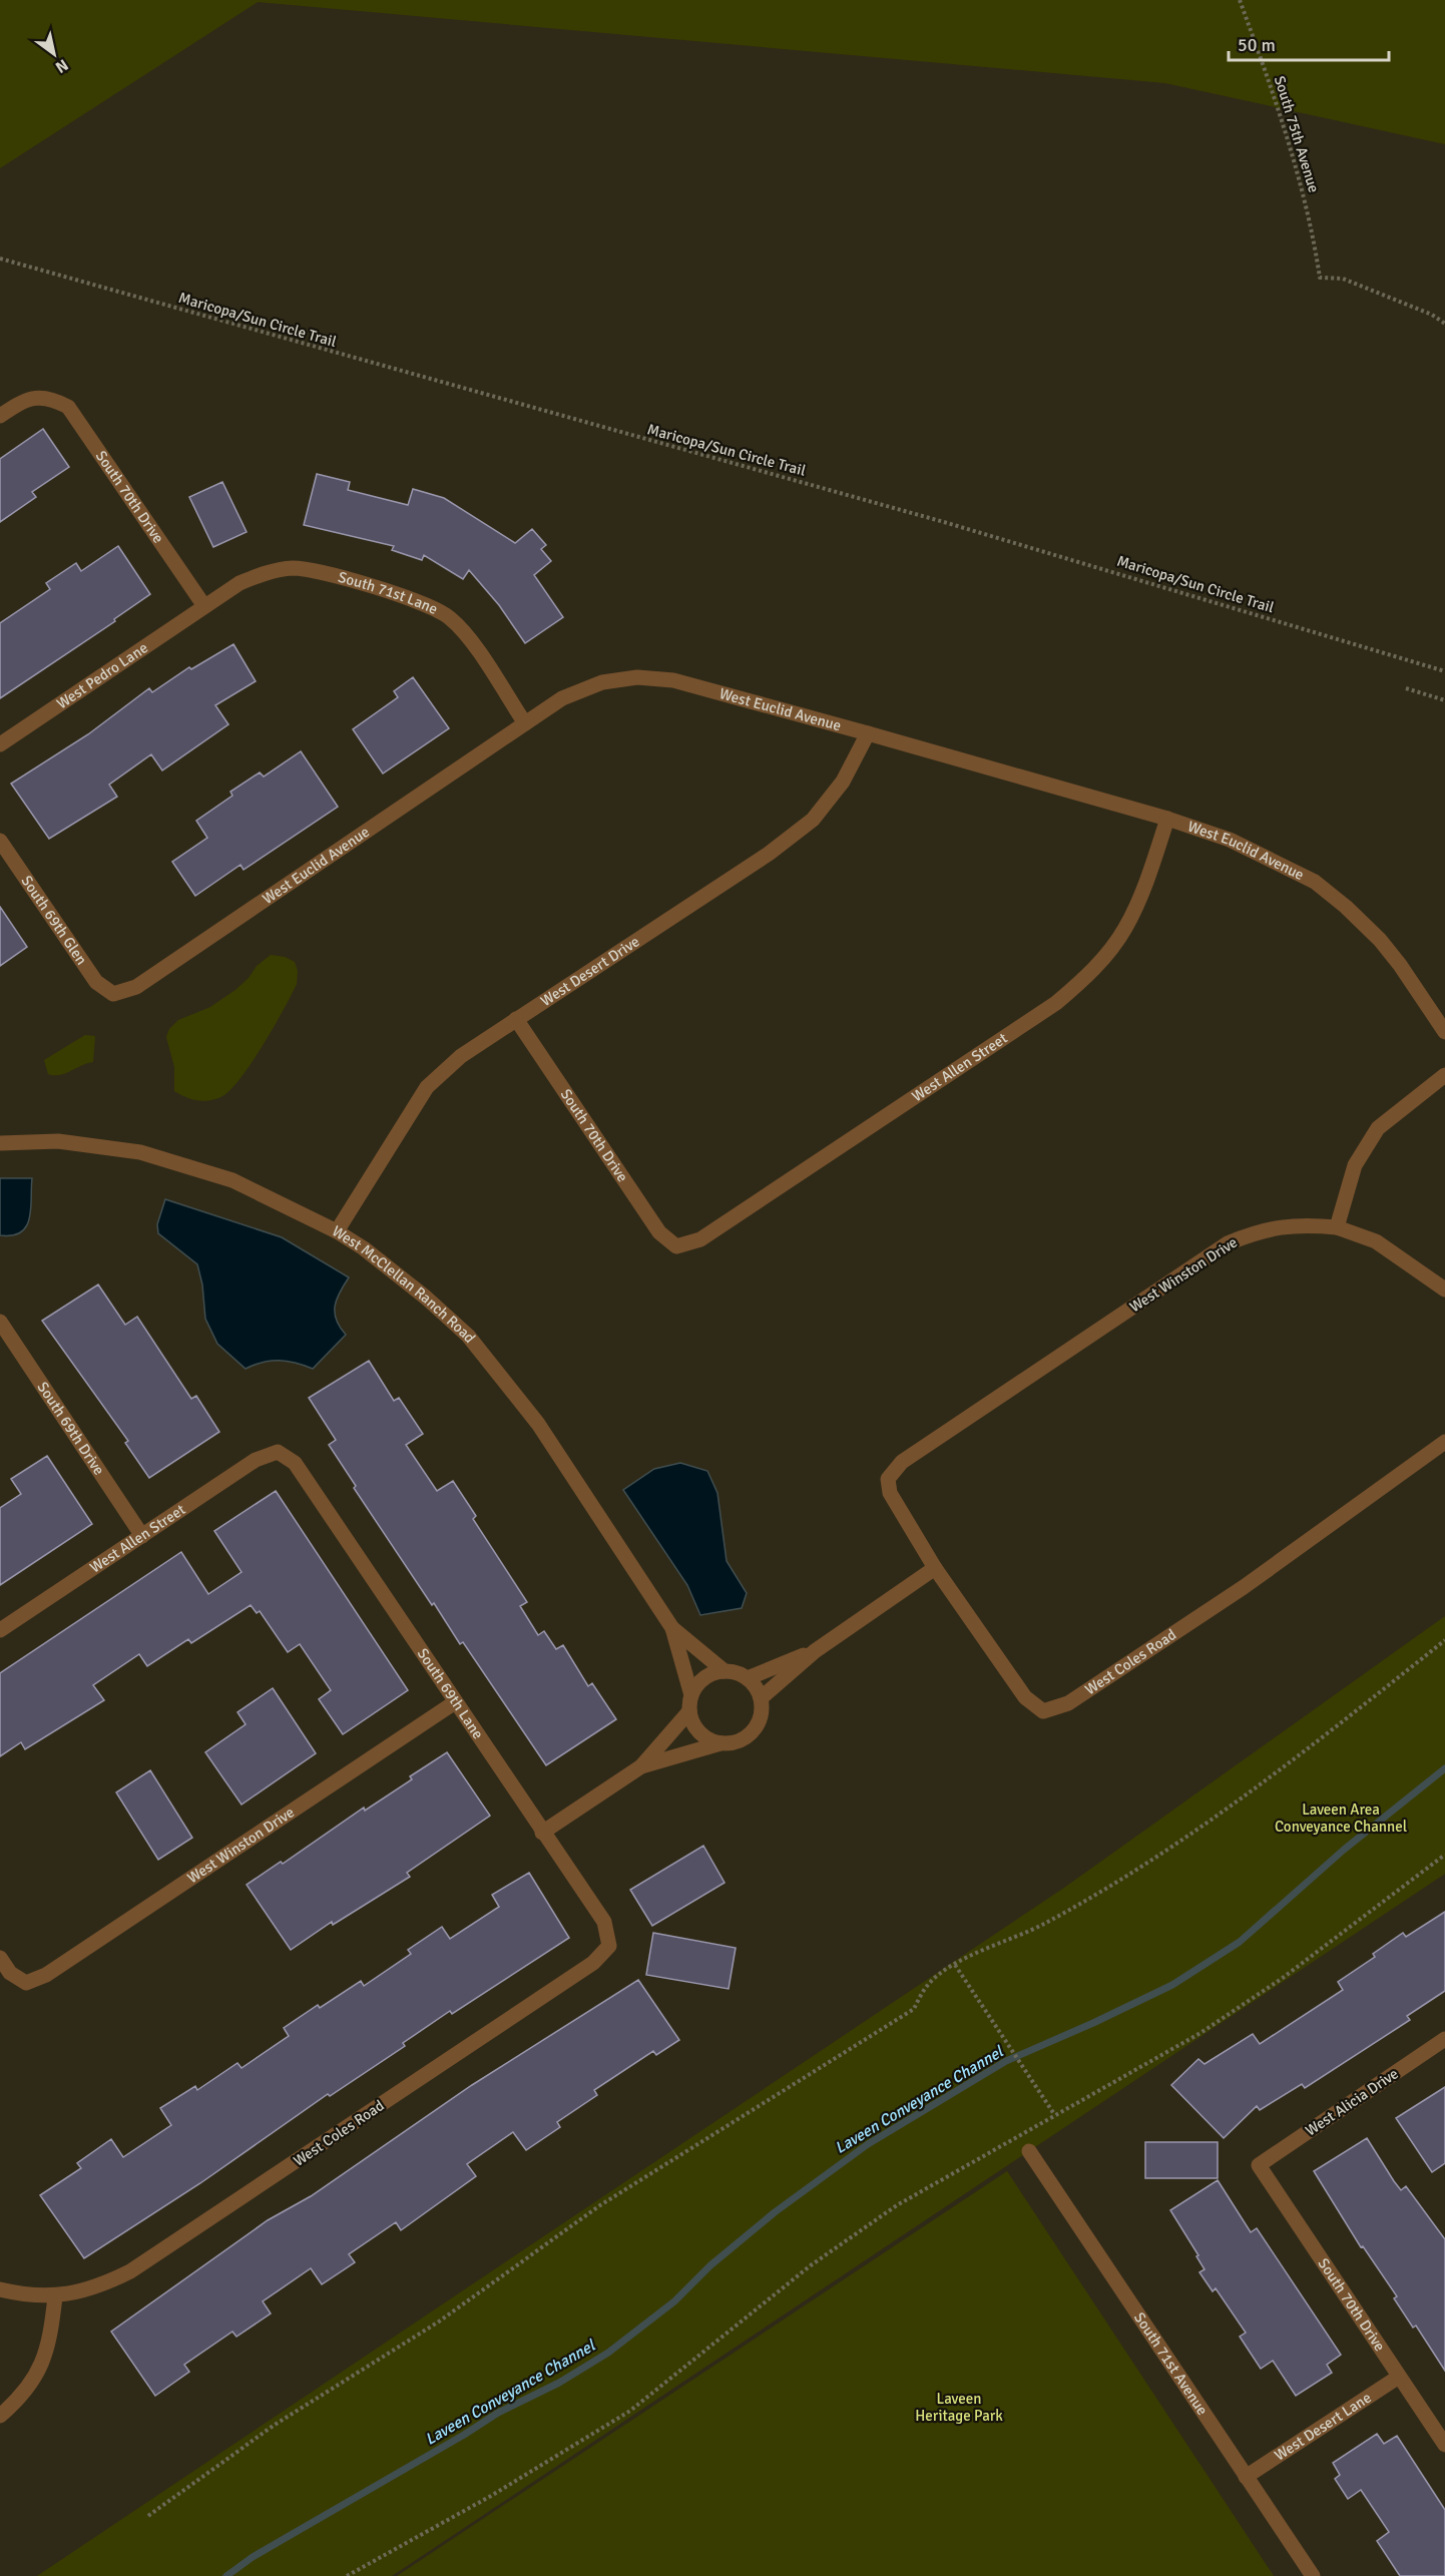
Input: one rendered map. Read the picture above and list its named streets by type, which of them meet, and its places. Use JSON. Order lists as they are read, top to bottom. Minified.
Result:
{"streets":{"street":["South 70th Drive","South 71st Lane","West Pedro Lane","West Euclid Avenue","South 69th Glen","West Desert Drive","West Allen Street","West Winston Drive","West McClellan Ranch Road","South 69th Drive","West Coles Road","South 69th Lane","West Alicia Drive","South 71st Avenue","West Desert Lane"],"path":["South 75th Avenue","Maricopa/Sun Circle Trail"]},"crossings":[["South 70th Drive","South 71st Lane"],["South 70th Drive","West Pedro Lane"],["South 70th Drive","West Desert Drive"],["South 70th Drive","West Allen Street"],["South 70th Drive","West Alicia Drive"],["South 70th Drive","West Desert Lane"],["South 71st Lane","West Pedro Lane"],["South 71st Lane","West Euclid Avenue"],["West Euclid Avenue","South 69th Glen"],["West Euclid Avenue","West Desert Drive"],["West Euclid Avenue","West Allen Street"],["West Desert Drive","West McClellan Ranch Road"],["West Allen Street","South 69th Drive"],["West Allen Street","South 69th Lane"],["West Winston Drive","West Coles Road"],["West Winston Drive","South 69th Lane"],["West Coles Road","South 69th Lane"],["South 71st Avenue","West Desert Lane"]],"water":["Laveen Conveyance Channel"],"parks":["Laveen Area Conveyance Channel","Laveen Heritage Park"],"scale_bar":"50 m","north":"bottom right"}
